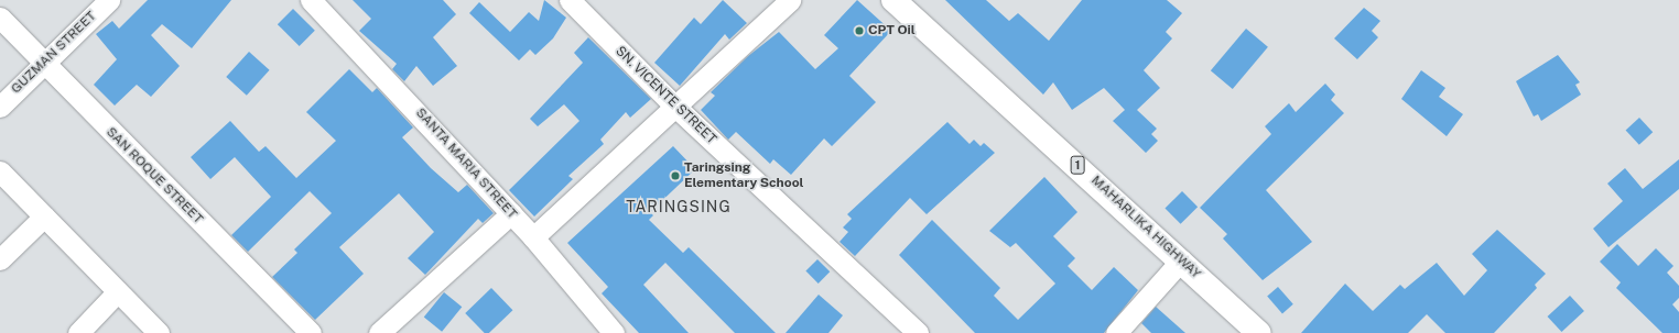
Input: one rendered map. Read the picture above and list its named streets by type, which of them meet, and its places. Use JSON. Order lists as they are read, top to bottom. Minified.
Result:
{"streets":{"highway":["1","MAHARLIKA HIGHWAY"],"street":["GUZMAN STREET","SN. VICENTE STREET","SANTA MARIA STREET","SAN ROQUE STREET"]},"crossings":[["GUZMAN STREET","SAN ROQUE STREET"]],"districts":["TARINGSING"],"places":["CPT Oil","Taringsing Elementary School"]}
